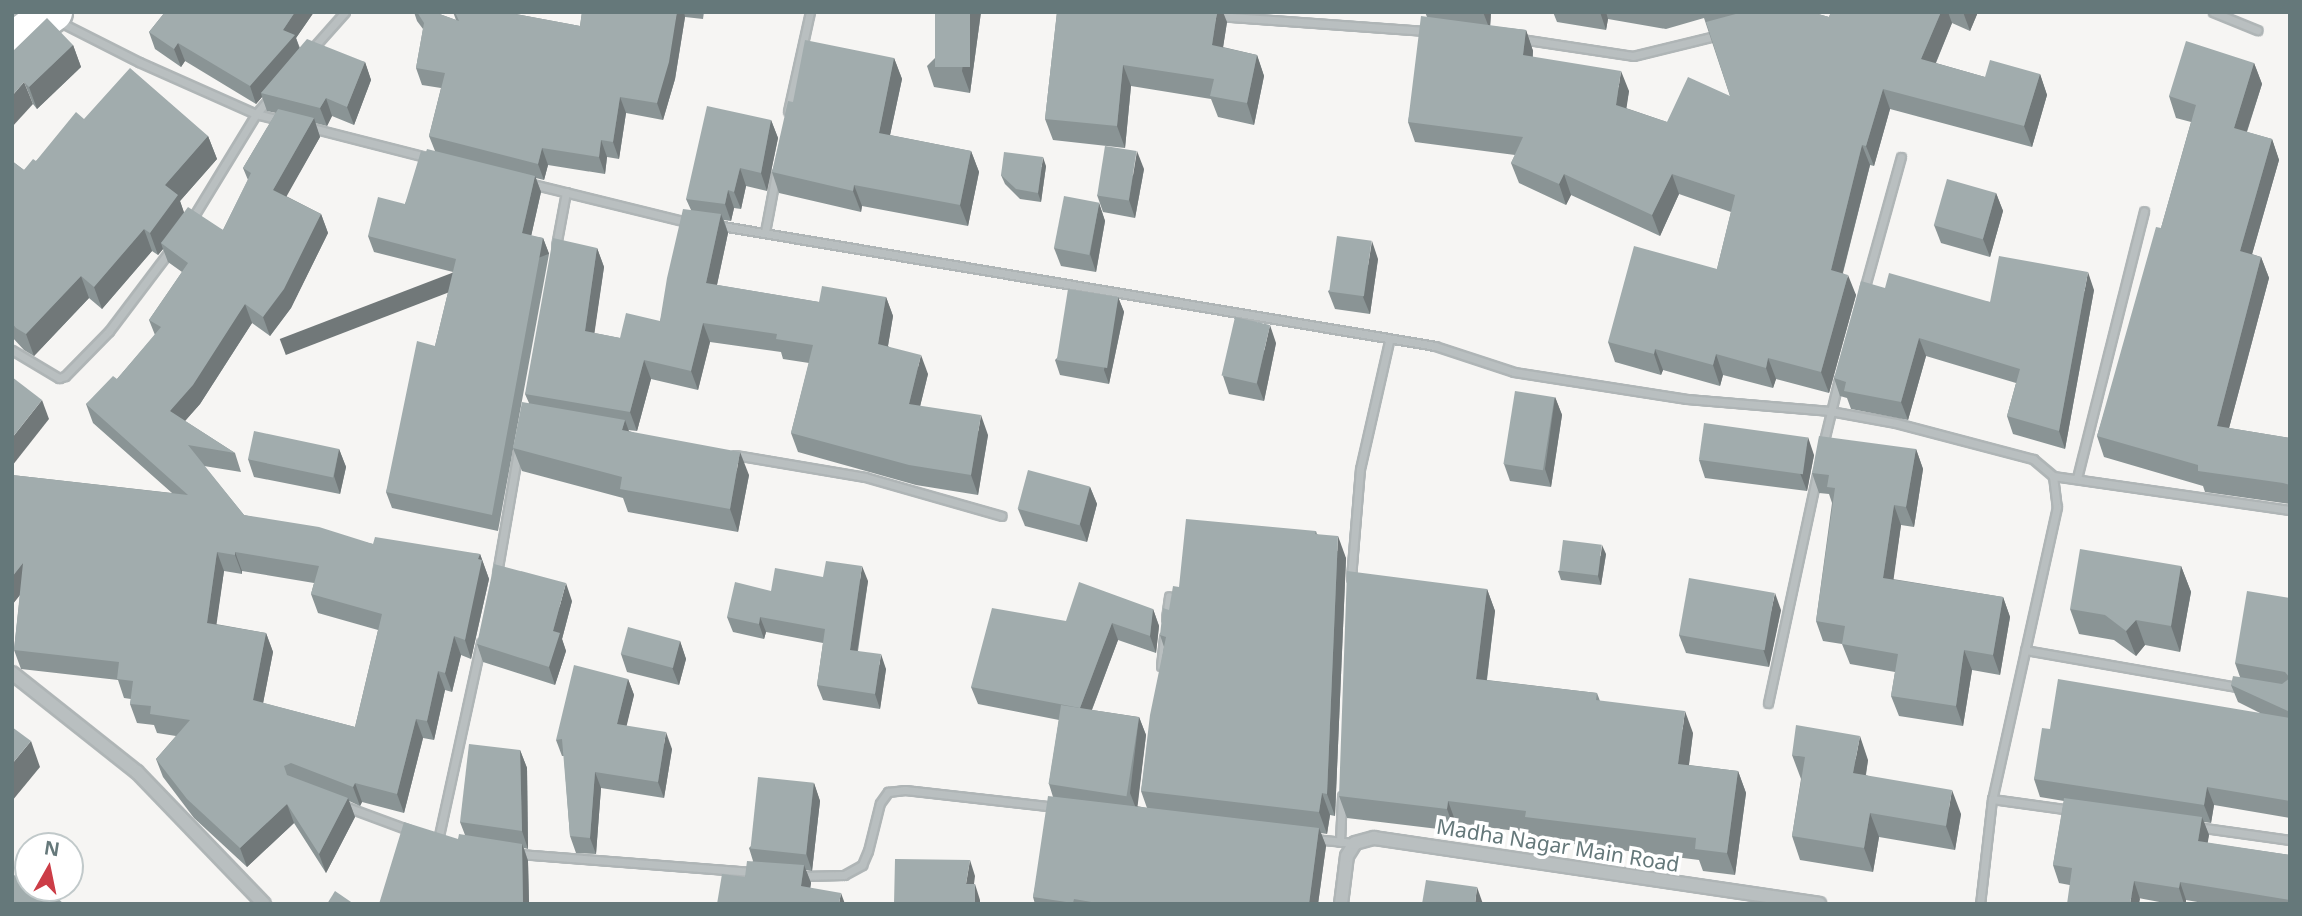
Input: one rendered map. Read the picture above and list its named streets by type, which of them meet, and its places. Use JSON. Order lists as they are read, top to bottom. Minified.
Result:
{"streets":{"street":["Madha Nagar Main Road"]},"north":"top"}
